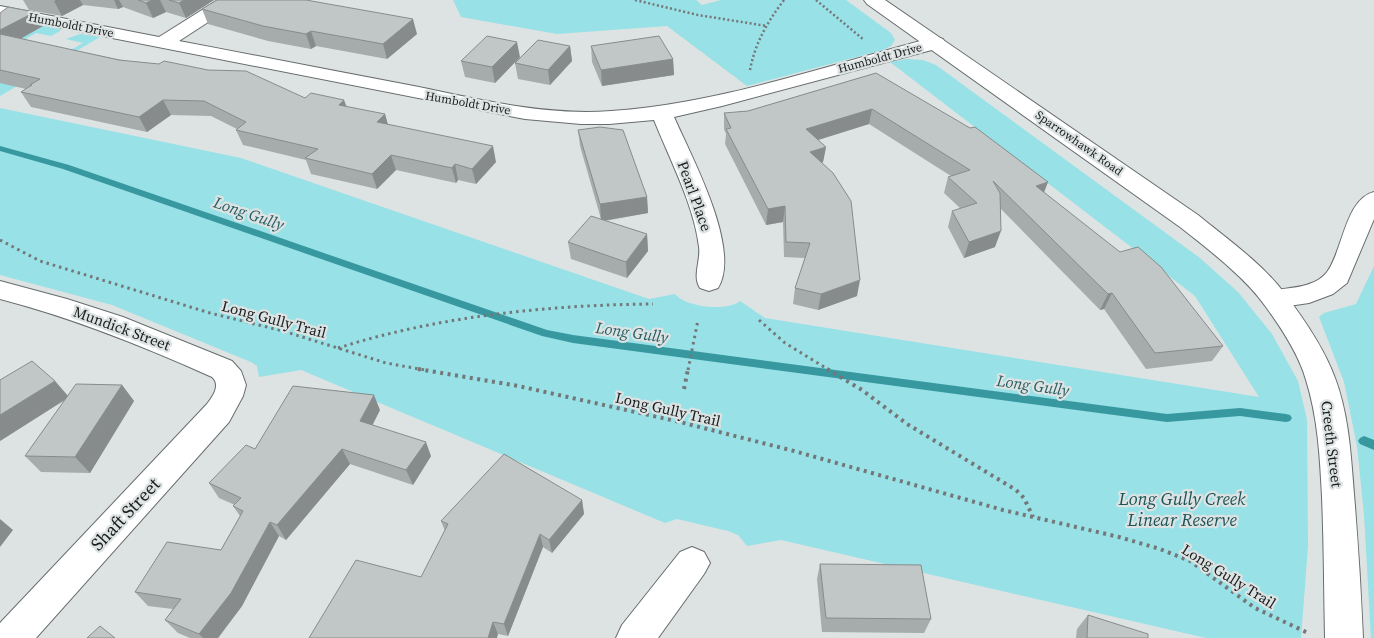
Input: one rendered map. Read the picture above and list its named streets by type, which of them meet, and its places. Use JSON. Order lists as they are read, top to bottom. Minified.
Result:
{"streets":{"street":["Humboldt Drive","Sparrowhawk Road","Pearl Place","Mundick Street","Creeth Street","Shaft Street"],"path":["Long Gully Trail"]},"crossings":[["Humboldt Drive","Sparrowhawk Road"],["Humboldt Drive","Pearl Place"],["Sparrowhawk Road","Creeth Street"],["Long Gully Trail","Creeth Street"],["Mundick Street","Shaft Street"]],"water":["Long Gully"],"parks":["Long Gully Creek Linear Reserve"]}
